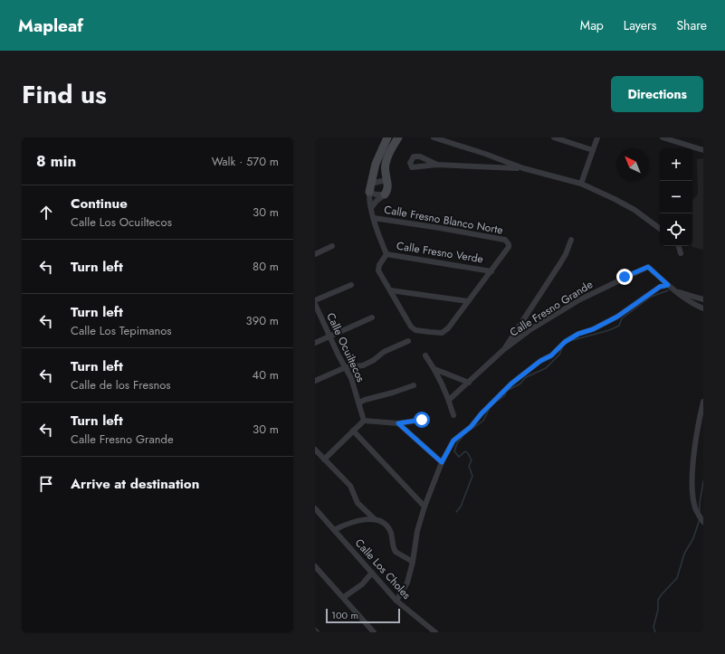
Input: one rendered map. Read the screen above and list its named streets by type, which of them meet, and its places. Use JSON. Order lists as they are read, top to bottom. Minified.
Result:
{"streets":{"street":["Calle Fresno Blanco Norte","Calle Fresno Verde","Calle Fresno Grande","Calle Ocuiltecos","Calle Los Choles"]},"crossings":[["Calle Fresno Blanco Norte","Calle Fresno Verde"]],"scale_bar":"100 m","north":"top left","page":{"header":"Mapleaf","nav":["Map","Layers","Share"],"title":"Find us","buttons":"Directions","heading":["8 min","Walk · 570 m"],"map_buttons":["+","−"],"list":[["Continue","Calle Los Ocuiltecos","30 m"],["Turn left","80 m"],["Turn left","Calle Los Tepimanos","390 m"],["Turn left","Calle de los Fresnos","40 m"],["Turn left","Calle Fresno Grande","30 m"],"Arrive at destination"],"scale":"100 m"}}
